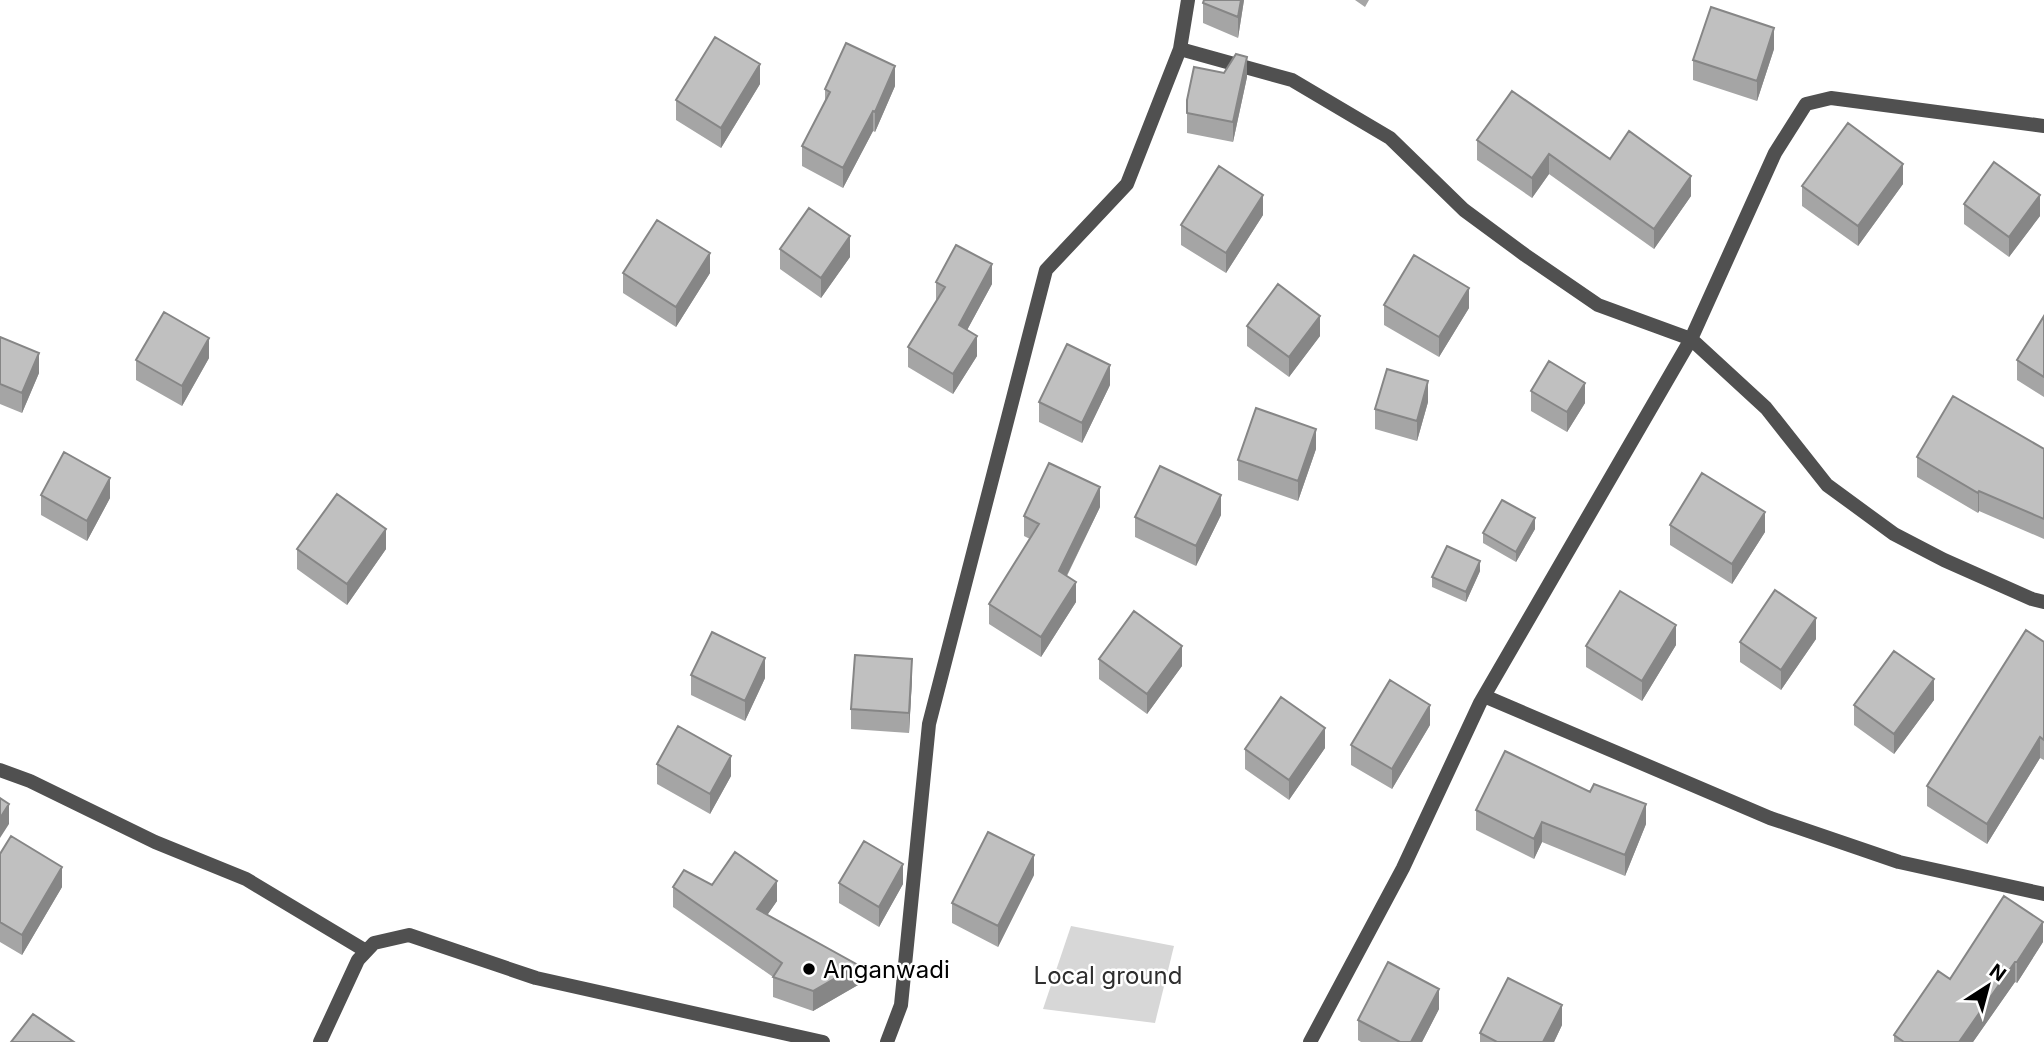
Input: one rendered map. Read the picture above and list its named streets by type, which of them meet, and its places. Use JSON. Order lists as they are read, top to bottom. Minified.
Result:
{"parks":["Local ground"],"places":["Anganwadi"],"north":"top right"}
